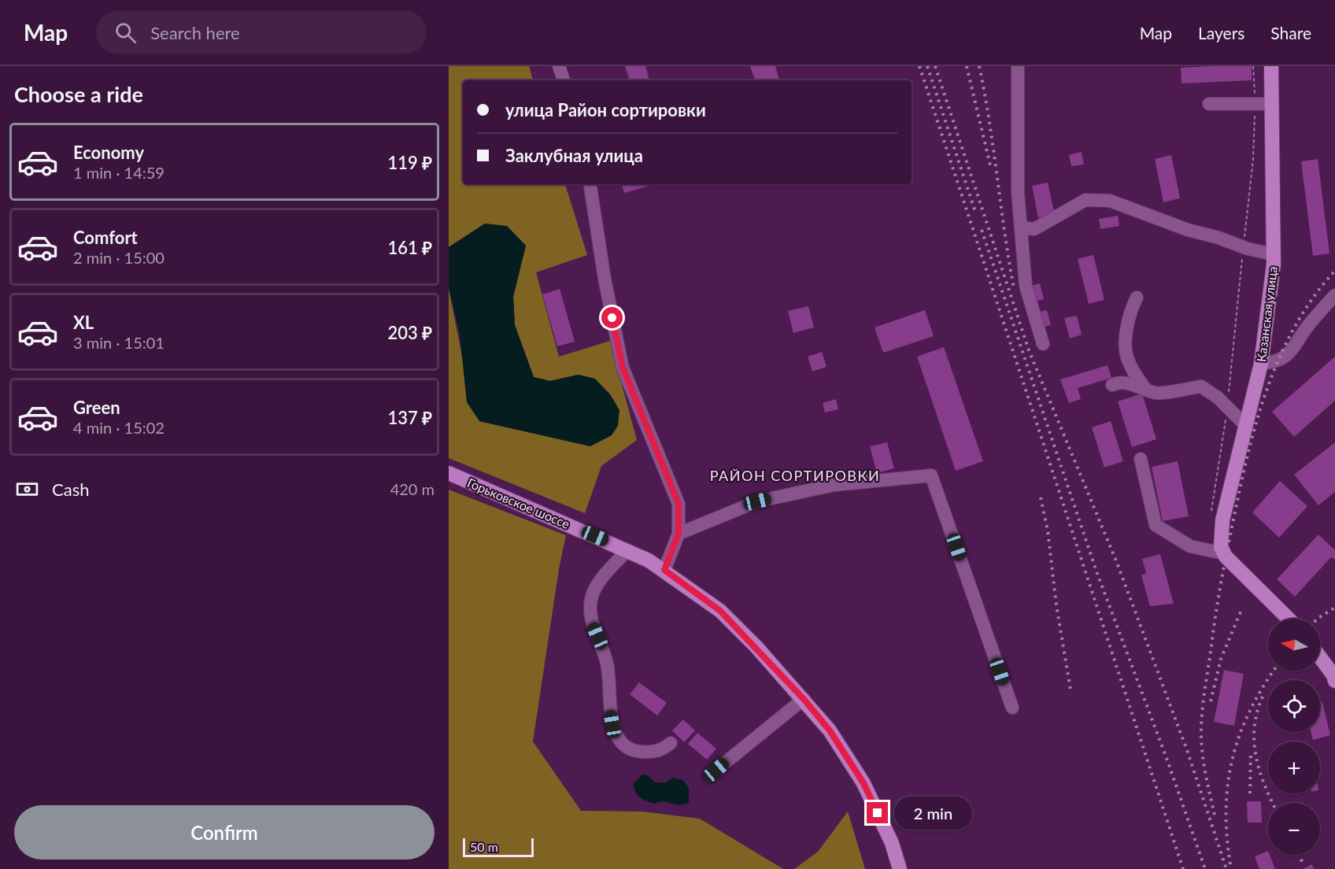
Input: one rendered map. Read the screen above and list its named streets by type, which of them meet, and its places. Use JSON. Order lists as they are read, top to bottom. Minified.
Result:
{"streets":{"main road":["Казанская улица","Горьковское шоссе"]},"districts":["РАЙОН СОРТИРОВКИ"],"scale_bar":"50 m","north":"left","page":{"header":"Map","search":"Search here","nav":["Map","Layers","Share"],"heading":"Choose a ride","banner":["улица Район сортировки","Заклубная улица"],"list":[{"name":"Economy","note":"1 min · 14:59","value":"119 ₽"},{"name":"Comfort","note":"2 min · 15:00","value":"161 ₽"},{"name":"XL","note":"3 min · 15:01","value":"203 ₽"},{"name":"Green","note":"4 min · 15:02","value":"137 ₽"}],"pay":["Cash","420 m"],"map_buttons":["+","−"],"buttons":"Confirm","bubble":"2 min","scale":"50 m"}}
